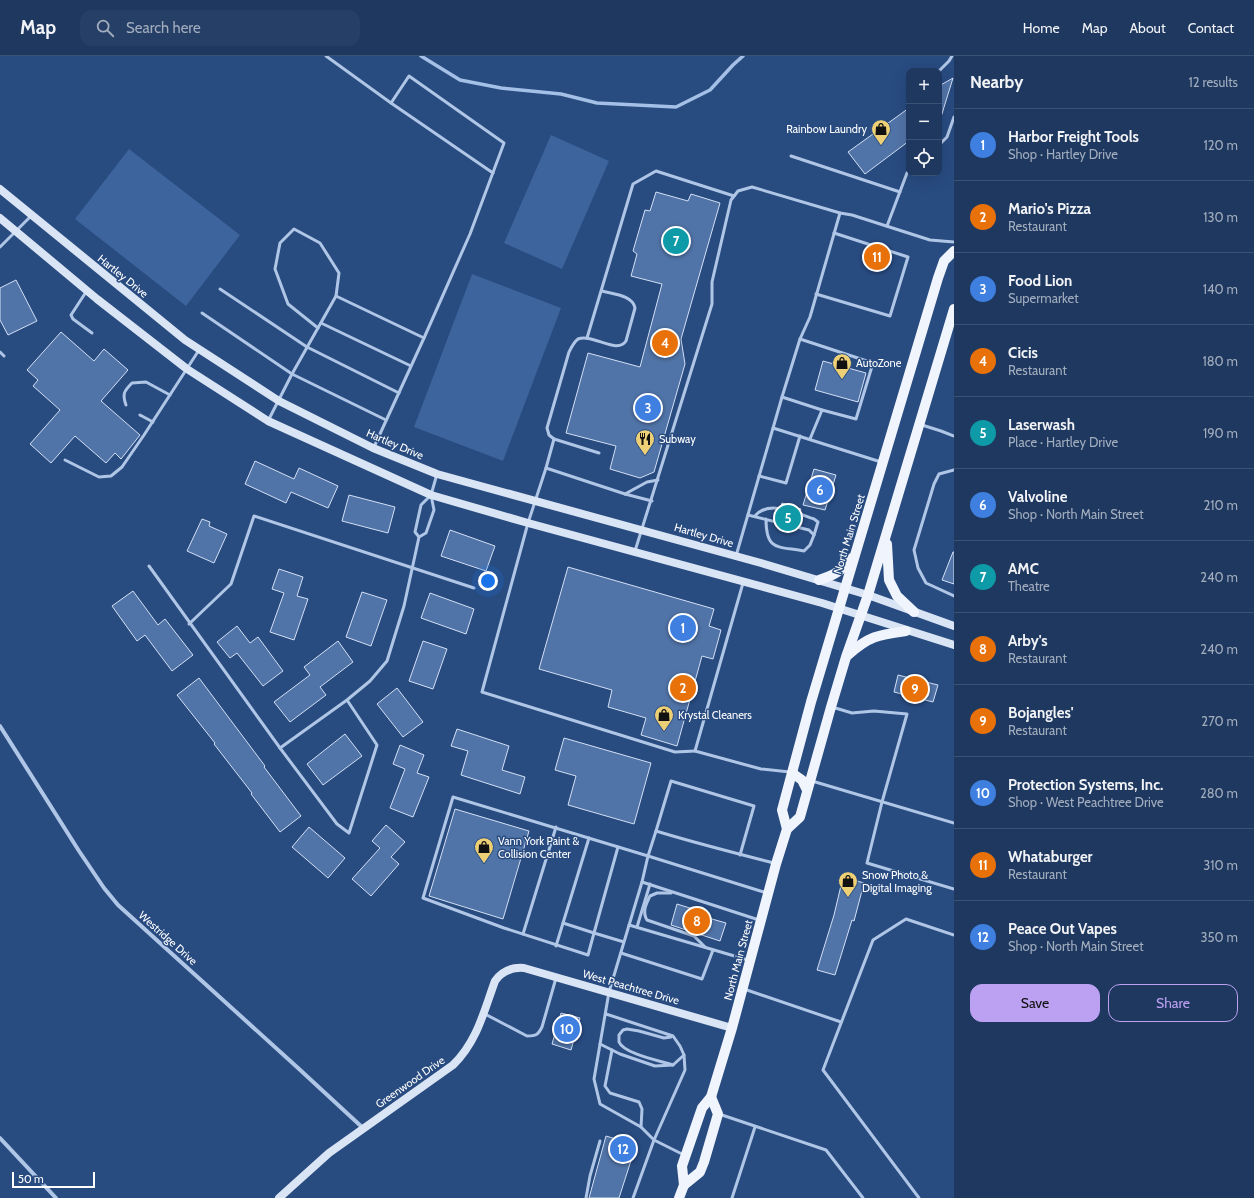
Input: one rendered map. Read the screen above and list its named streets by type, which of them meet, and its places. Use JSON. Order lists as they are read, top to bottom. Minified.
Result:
{"streets":{"main road":["North Main Street"],"street":["Hartley Drive","Westridge Drive","West Peachtree Drive","Greenwood Drive"]},"crossings":[["Hartley Drive","North Main Street"],["North Main Street","West Peachtree Drive"],["Westridge Drive","Greenwood Drive"],["West Peachtree Drive","Greenwood Drive"]],"places":{"shop":["Rainbow Laundry","AutoZone","Krystal Cleaners","Vann York Paint & Collision Center","Snow Photo & Digital Imaging"],"restaurant":["Subway"]},"scale_bar":"50 m","page":{"header":"Map","search":"Search here","nav":["Home","Map","About","Contact"],"heading":["Nearby","12 results"],"map_buttons":["+","−"],"list":[{"mark":"1","name":"Harbor Freight Tools","note":"Shop · Hartley Drive","value":"120 m"},{"mark":"2","name":"Mario's Pizza","note":"Restaurant","value":"130 m"},{"mark":"3","name":"Food Lion","note":"Supermarket","value":"140 m"},{"mark":"4","name":"Cicis","note":"Restaurant","value":"180 m"},{"mark":"5","name":"Laserwash","note":"Place · Hartley Drive","value":"190 m"},{"mark":"6","name":"Valvoline","note":"Shop · North Main Street","value":"210 m"},{"mark":"7","name":"AMC","note":"Theatre","value":"240 m"},{"mark":"8","name":"Arby's","note":"Restaurant","value":"240 m"},{"mark":"9","name":"Bojangles'","note":"Restaurant","value":"270 m"},{"mark":"10","name":"Protection Systems, Inc.","note":"Shop · West Peachtree Drive","value":"280 m"},{"mark":"11","name":"Whataburger","note":"Restaurant","value":"310 m"},{"mark":"12","name":"Peace Out Vapes","note":"Shop · North Main Street","value":"350 m"}],"pins":["7","11","4","3","6","5","1","2","9","8","10","12"],"buttons":["Save","Share"],"scale":"50 m"}}
